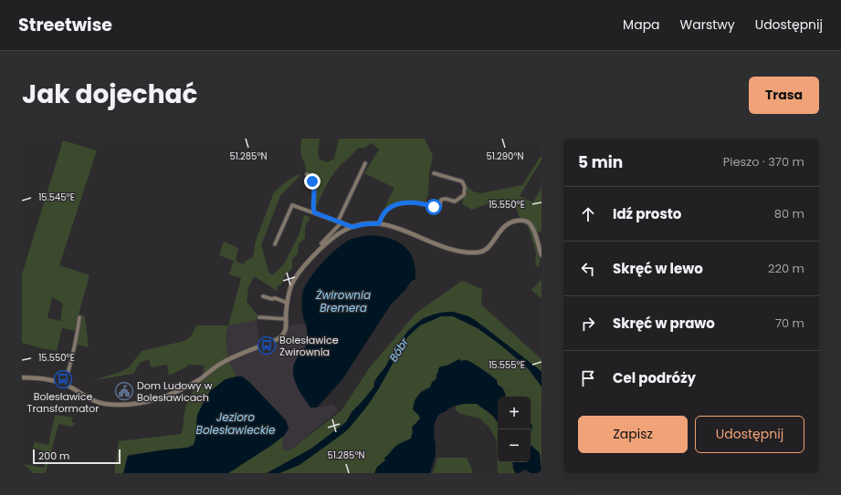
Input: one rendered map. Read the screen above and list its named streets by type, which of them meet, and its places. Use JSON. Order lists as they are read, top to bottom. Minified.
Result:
{"water":["Żwirownia Bremera","Bóbr","Jezioro Bolesławieckie"],"places":{"bus stop":["Bolesławice Żwirownia","Bolesławice Transformator"],"public building":["Dom Ludowy w Bolesławicach"]},"scale_bar":"200 m","page":{"header":"Streetwise","nav":["Mapa","Warstwy","Udostępnij"],"title":"Jak dojechać","buttons":["Trasa",["Zapisz","Udostępnij"]],"heading":["5 min","Pieszo · 370 m"],"list":[["Idź prosto","80 m"],["Skręć w lewo","220 m"],["Skręć w prawo","70 m"],"Cel podróży"],"map_buttons":["+","−"],"scale":"200 m"},"coordinates":["51.285°N","51.290°N","15.545°E","15.550°E","15.555°E"]}
